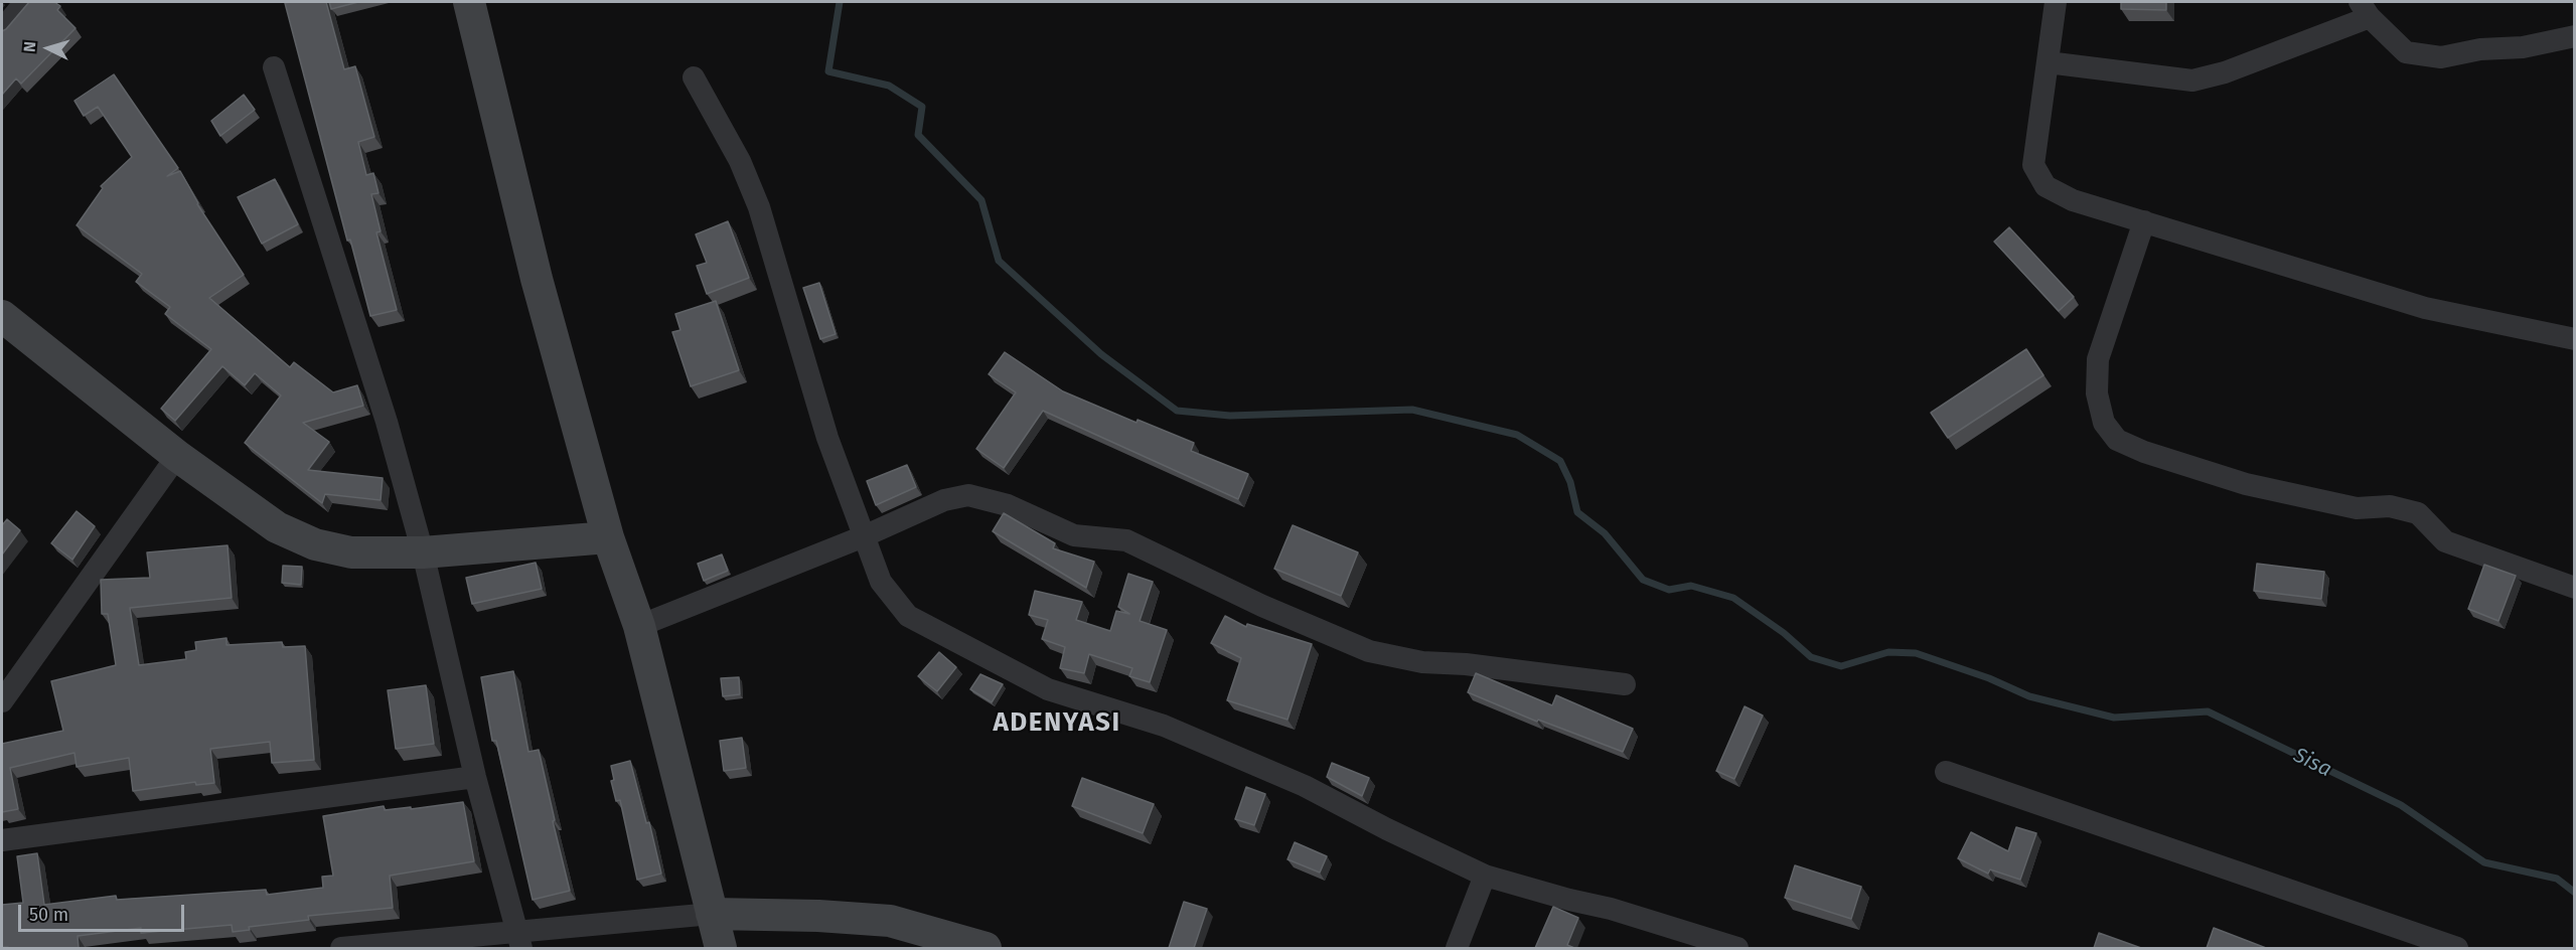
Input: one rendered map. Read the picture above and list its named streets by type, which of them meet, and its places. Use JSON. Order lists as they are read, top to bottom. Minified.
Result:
{"districts":["ADENYASI"],"water":["Sisa"],"scale_bar":"50 m","north":"left"}
